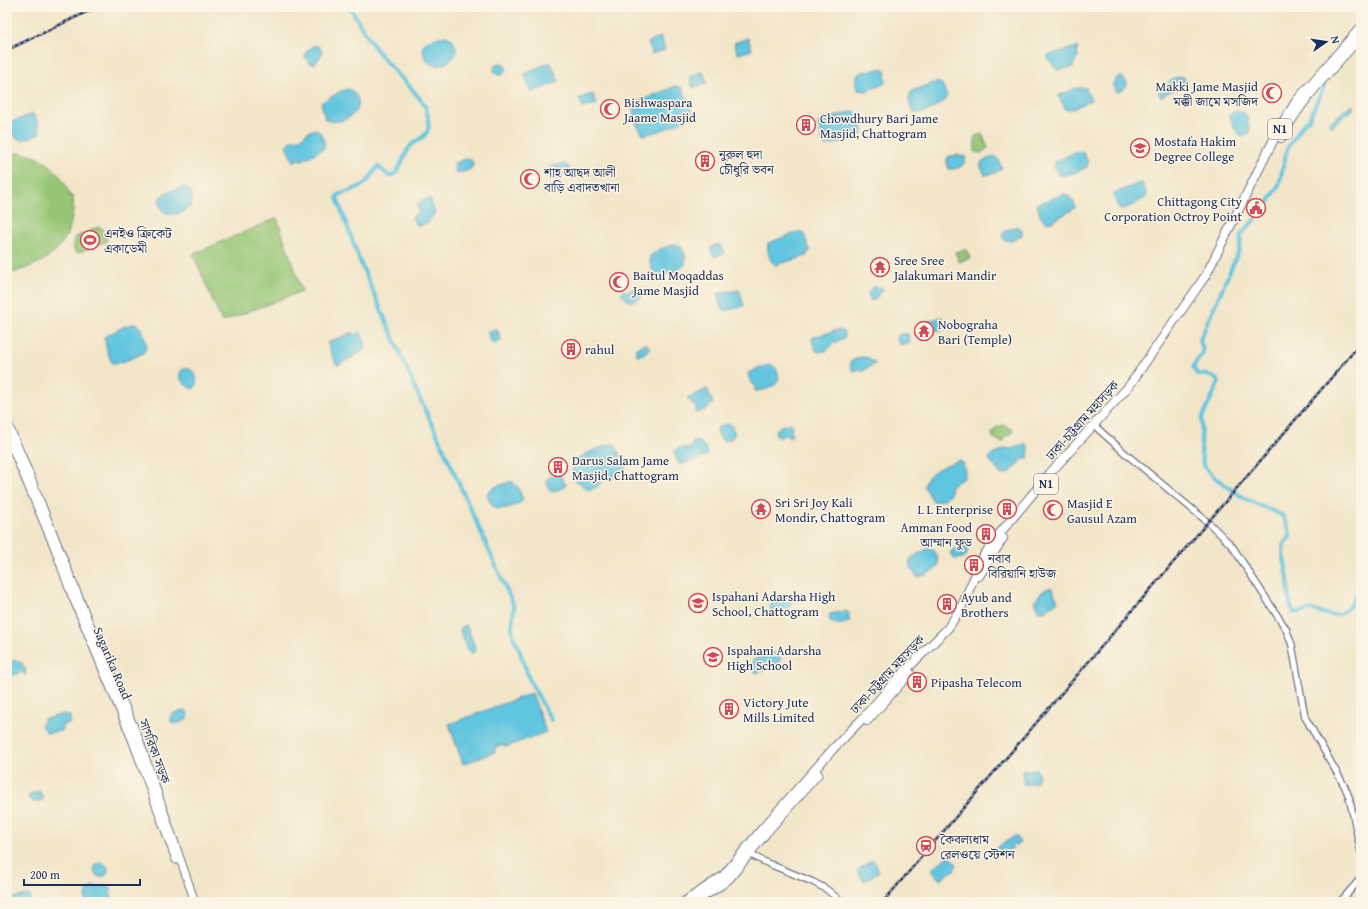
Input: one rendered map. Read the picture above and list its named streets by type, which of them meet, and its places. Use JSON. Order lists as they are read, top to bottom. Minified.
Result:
{"streets":{"highway":["N1","ঢাকা-চট্টগ্রাম মহাসড়ক"],"main road":["Sagarika Road","সাগরিকা সড়ক"]},"crossings":[["Sagarika Road","সাগরিকা সড়ক"]],"places":{"mosque":["Makki Jame Masjid মক্কী জামে মসজিদ","Bishwaspara Jaame Masjid","শাহ আছদ আলী বাড়ি এবাদতখানা","Baitul Moqaddas Jame Masjid","Masjid E Gausul Azam"],"building":["Chowdhury Bari Jame Masjid, Chattogram","নুরুল হুদা চৌধুরি ভবন","rahul","Darus Salam Jame Masjid, Chattogram","L L Enterprise","Amman Food আম্মান ফুড","নবাব বিরিয়ানি হাউজ","Ayub and Brothers","Pipasha Telecom","Victory Jute Mills Limited"],"school or university":["Mostafa Hakim Degree College","Ispahani Adarsha High School, Chattogram","Ispahani Adarsha High School"],"public building":["Chittagong City Corporation Octroy Point"],"sports":["এনইও ক্রিকেট একাডেমী"],"temple":["Sree Sree Jalakumari Mandir","Nobograha Bari (Temple)","Sri Sri Joy Kali Mondir, Chattogram"],"station":["কৈবল্যধাম রেলওয়ে স্টেশন"]},"scale_bar":"200 m","north":"right"}
